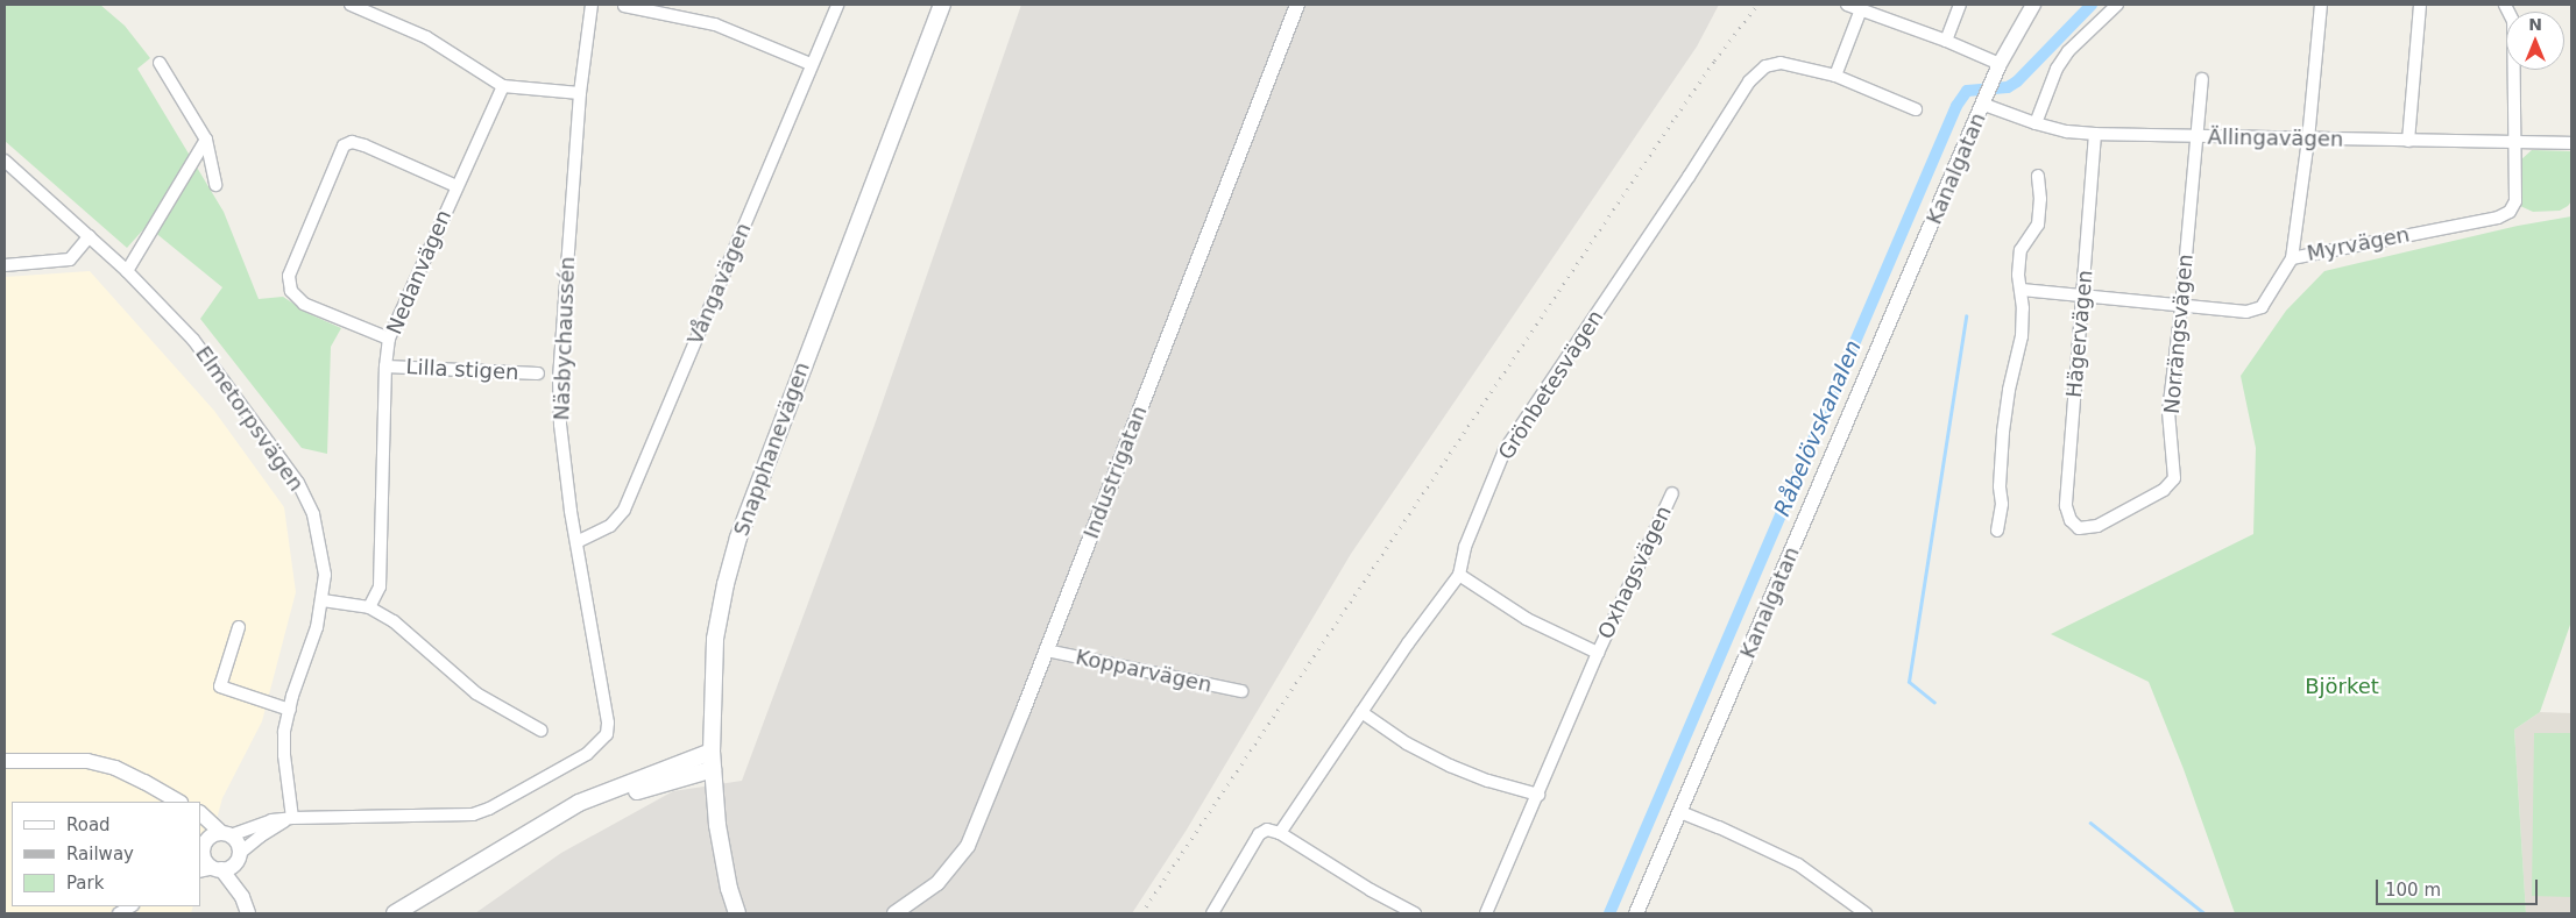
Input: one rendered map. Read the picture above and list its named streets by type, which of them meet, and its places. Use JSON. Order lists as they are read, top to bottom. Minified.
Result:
{"streets":{"main road":["Snapphanevägen"],"street":["Ällingavägen","Kanalgatan","Myrvägen","Nedanvägen","Vångavägen","Hägervägen","Norrängsvägen","Näsbychaussén","Lilla stigen","Grönbetesvägen","Elmetorpsvägen","Industrigatan","Oxhagsvägen","Kopparvägen"]},"crossings":[["Ällingavägen","Kanalgatan"],["Ällingavägen","Myrvägen"],["Ällingavägen","Hägervägen"],["Ällingavägen","Norrängsvägen"],["Myrvägen","Hägervägen"],["Myrvägen","Norrängsvägen"],["Nedanvägen","Lilla stigen"],["Vångavägen","Näsbychaussén"],["Hägervägen","Norrängsvägen"],["Näsbychaussén","Elmetorpsvägen"],["Grönbetesvägen","Oxhagsvägen"],["Industrigatan","Kopparvägen"]],"water":["Råbelövskanalen"],"parks":["Björket"],"legend":["Road","Railway","Park"],"scale_bar":"100 m","north":"top"}
